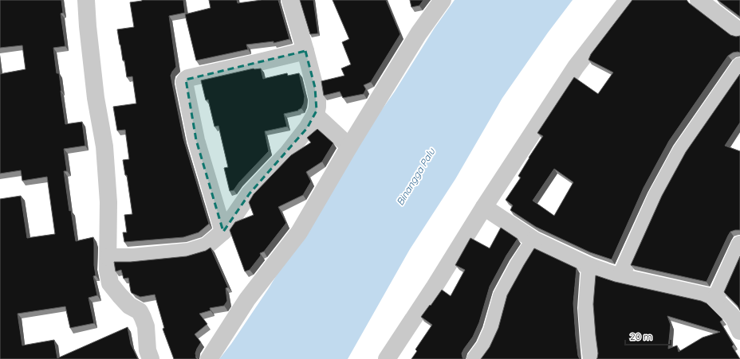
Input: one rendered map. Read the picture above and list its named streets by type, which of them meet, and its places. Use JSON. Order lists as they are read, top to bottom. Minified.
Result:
{"water":["Binangga Palu"],"scale_bar":"20 m"}
